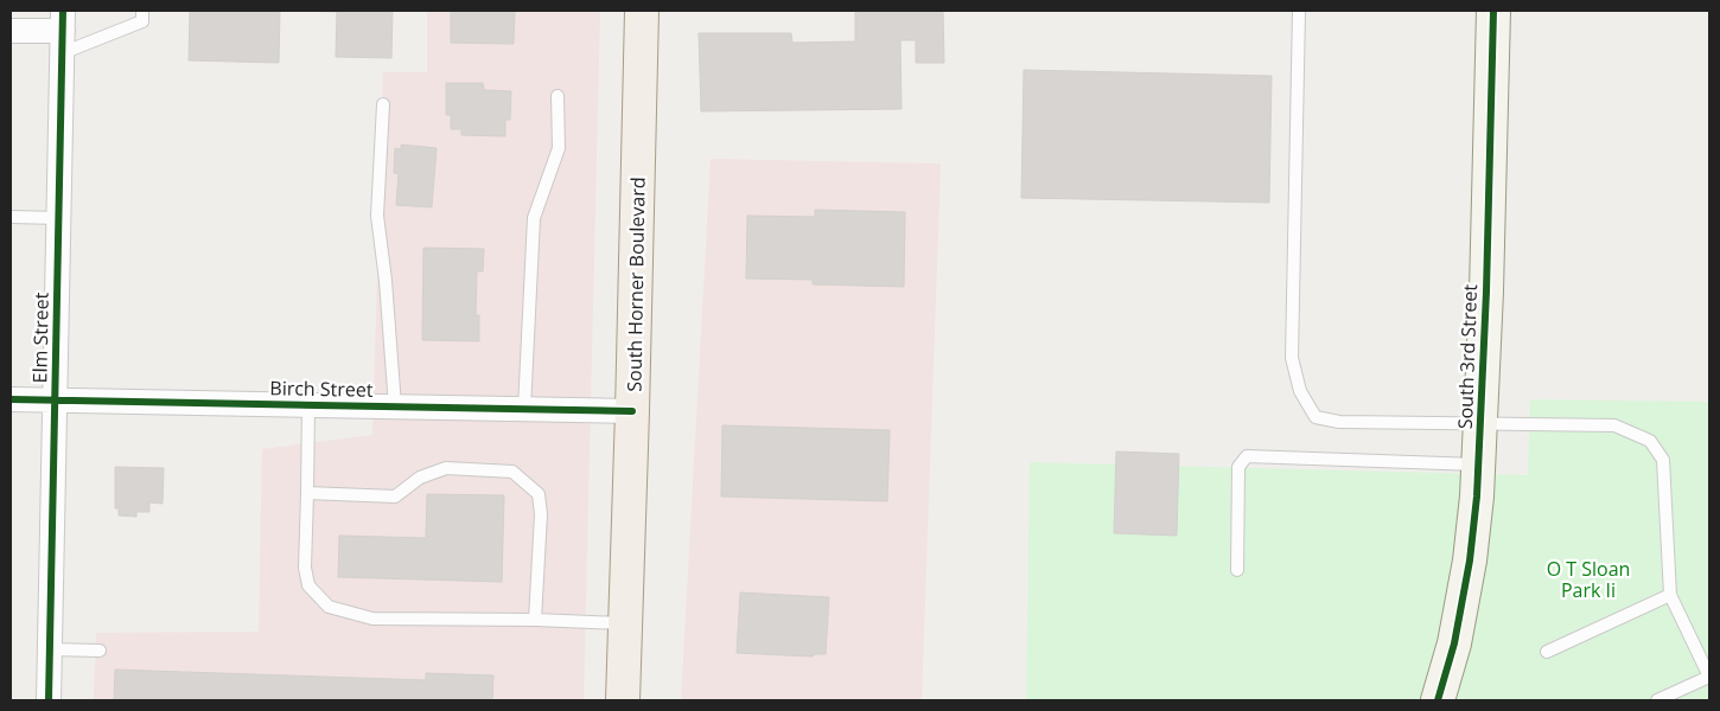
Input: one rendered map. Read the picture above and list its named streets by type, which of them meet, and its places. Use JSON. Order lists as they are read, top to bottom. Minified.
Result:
{"streets":{"main road":["South Horner Boulevard"],"street":["Elm Street","South 3rd Street","Birch Street"]},"crossings":[["South Horner Boulevard","Birch Street"],["Elm Street","Birch Street"]],"parks":["O T Sloan Park Ii"]}
